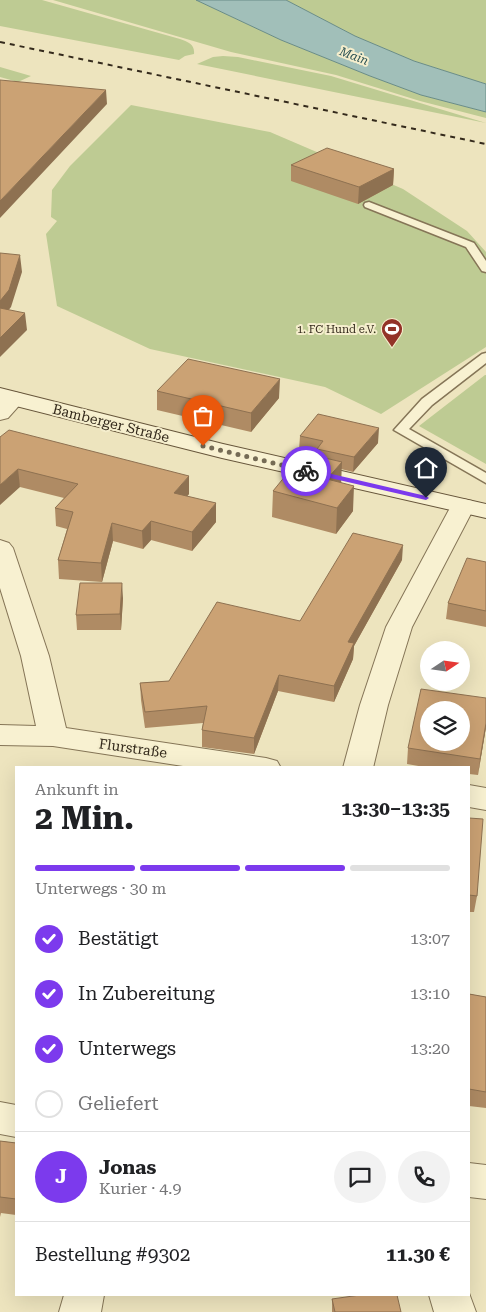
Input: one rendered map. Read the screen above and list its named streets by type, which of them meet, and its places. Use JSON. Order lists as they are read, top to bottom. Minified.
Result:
{"streets":{"street":["Bamberger Straße","Flurstraße"]},"water":["Main"],"places":{"sports":["1. FC Hund e.V."]},"north":"right","page":{"heading":["2 Min.","Ankunft in","13:30–13:35"],"panel":["Jonas","Kurier · 4.9","Bestellung #9302","11.30 €"],"bar":"Unterwegs · 30 m","list":[["Bestätigt","13:07"],["In Zubereitung","13:10"],["Unterwegs","13:20"],"Geliefert"],"round":"J"}}
